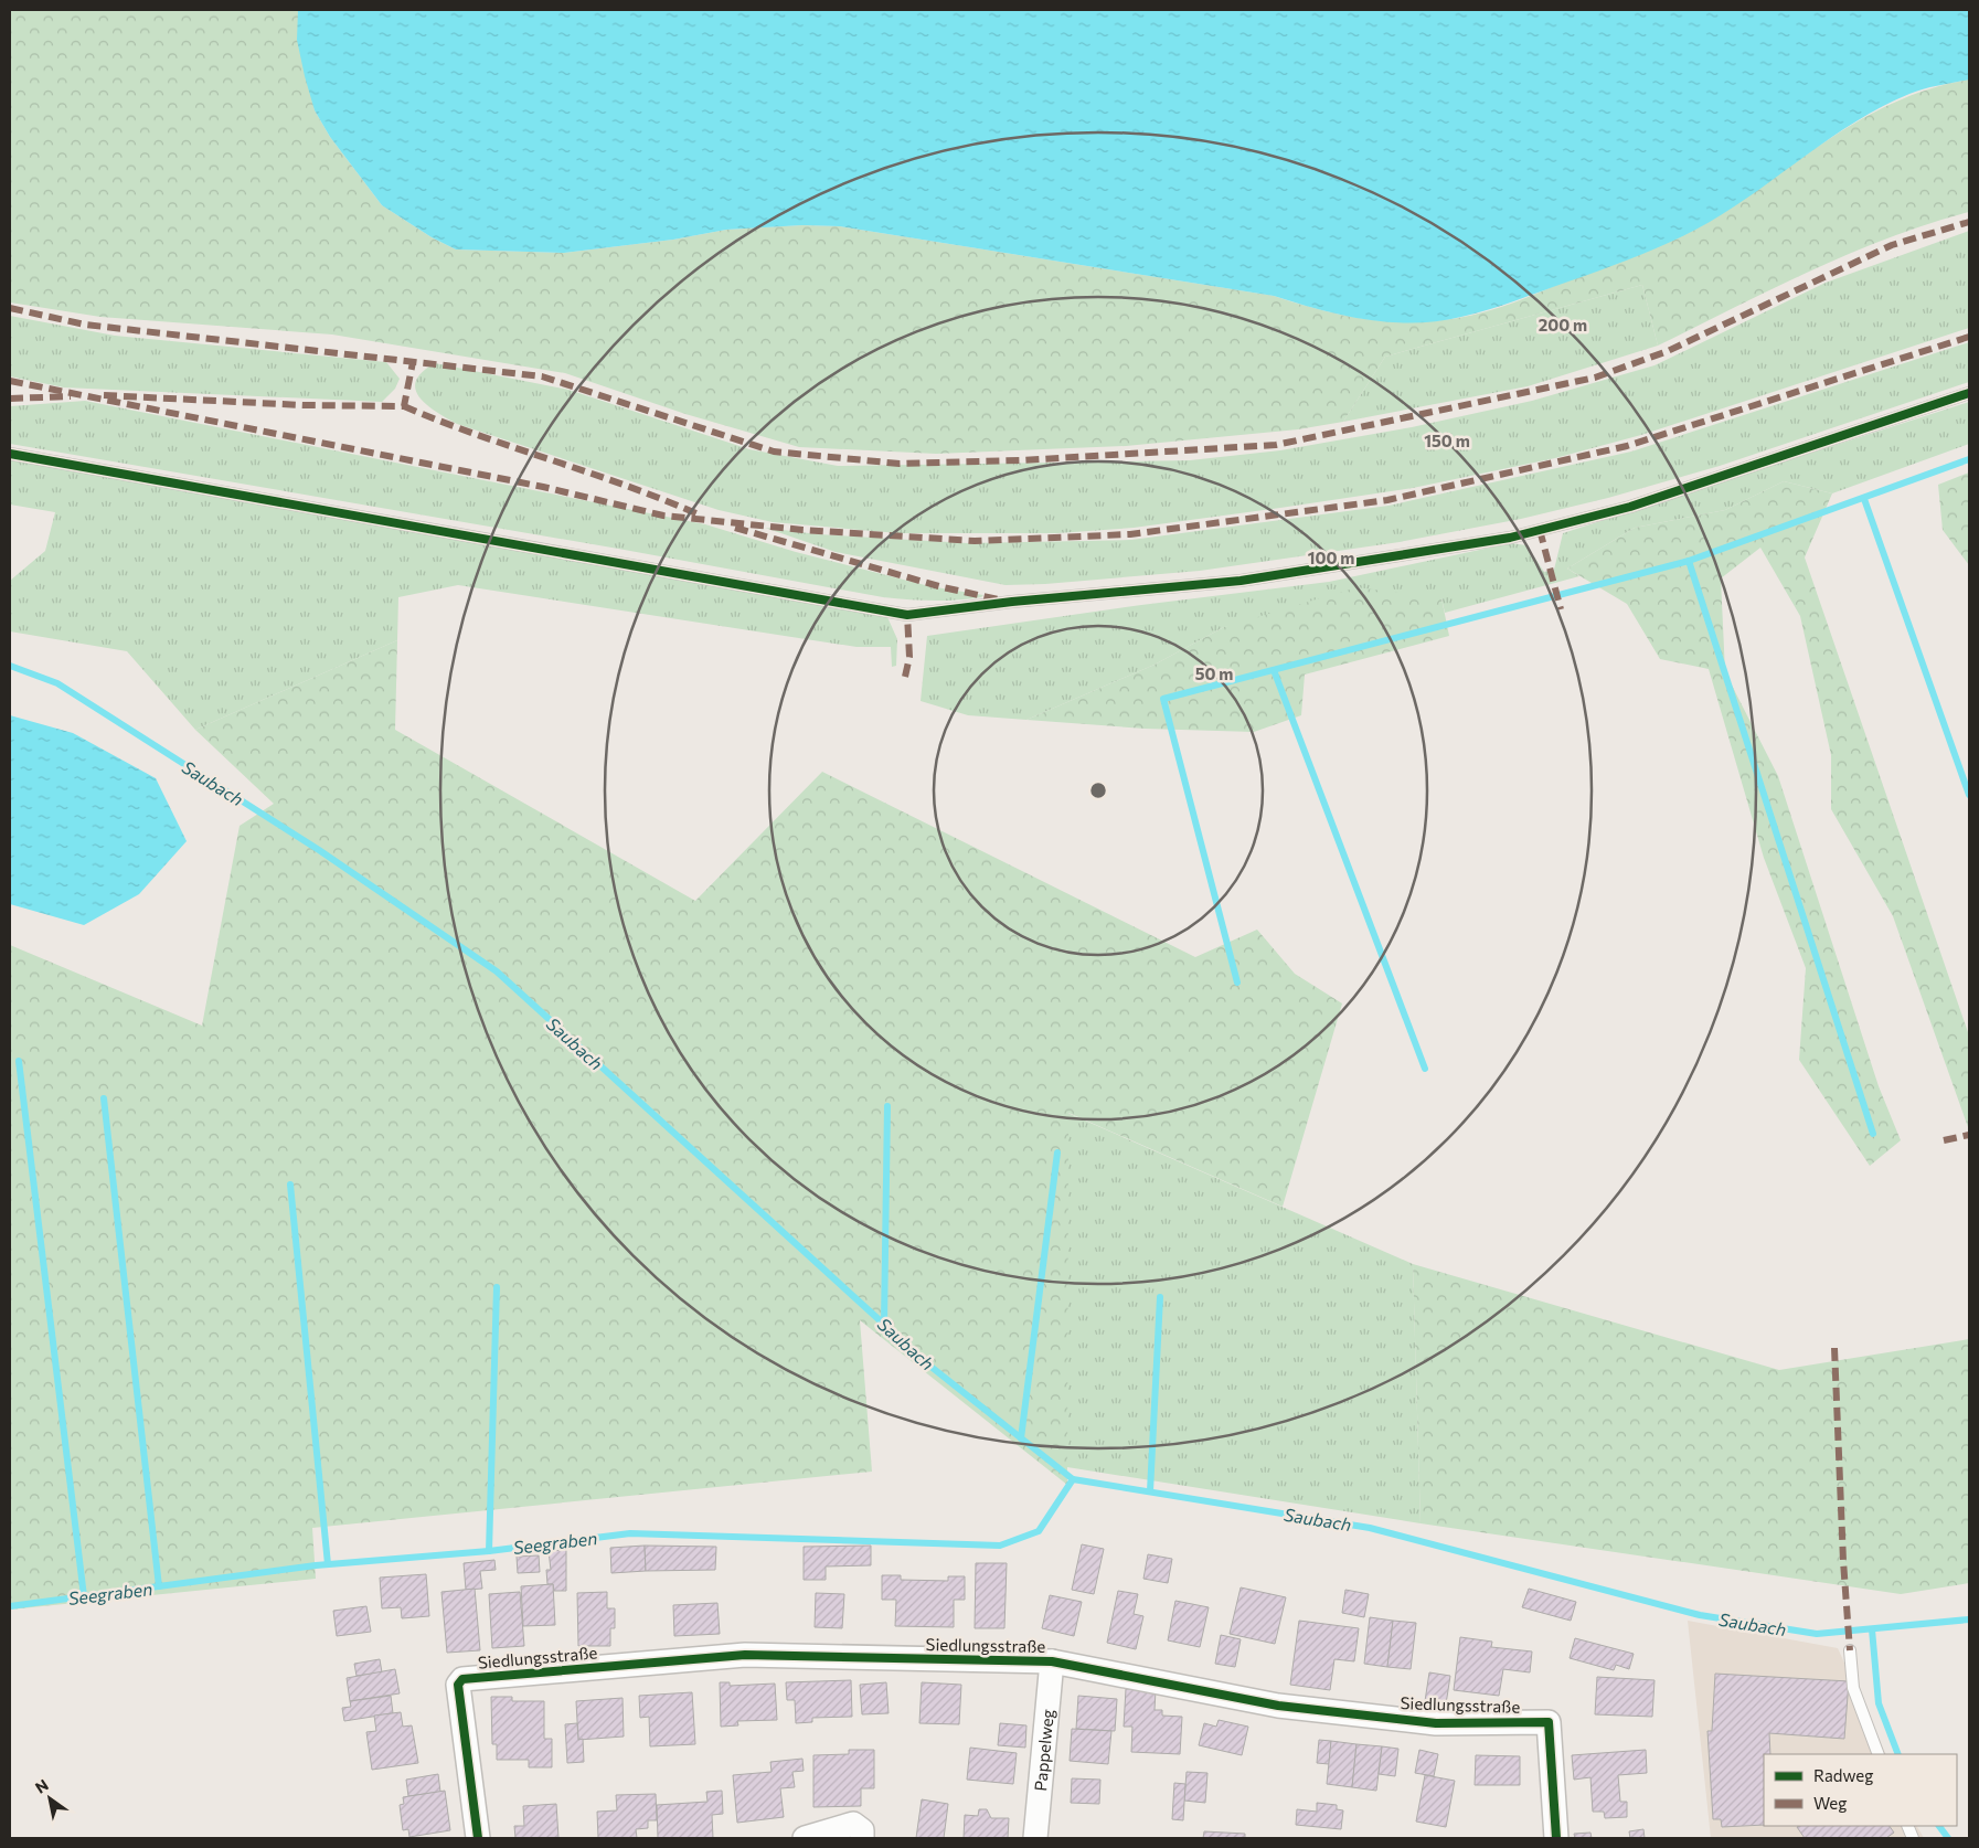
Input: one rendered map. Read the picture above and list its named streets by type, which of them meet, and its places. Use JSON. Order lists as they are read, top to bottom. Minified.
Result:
{"streets":{"street":["Siedlungsstraße","Pappelweg"]},"crossings":[["Siedlungsstraße","Pappelweg"]],"water":["Saubach","Seegraben"],"legend":["Radweg","Weg"],"north":"top left","rings":["200 m","150 m","100 m","50 m"]}
